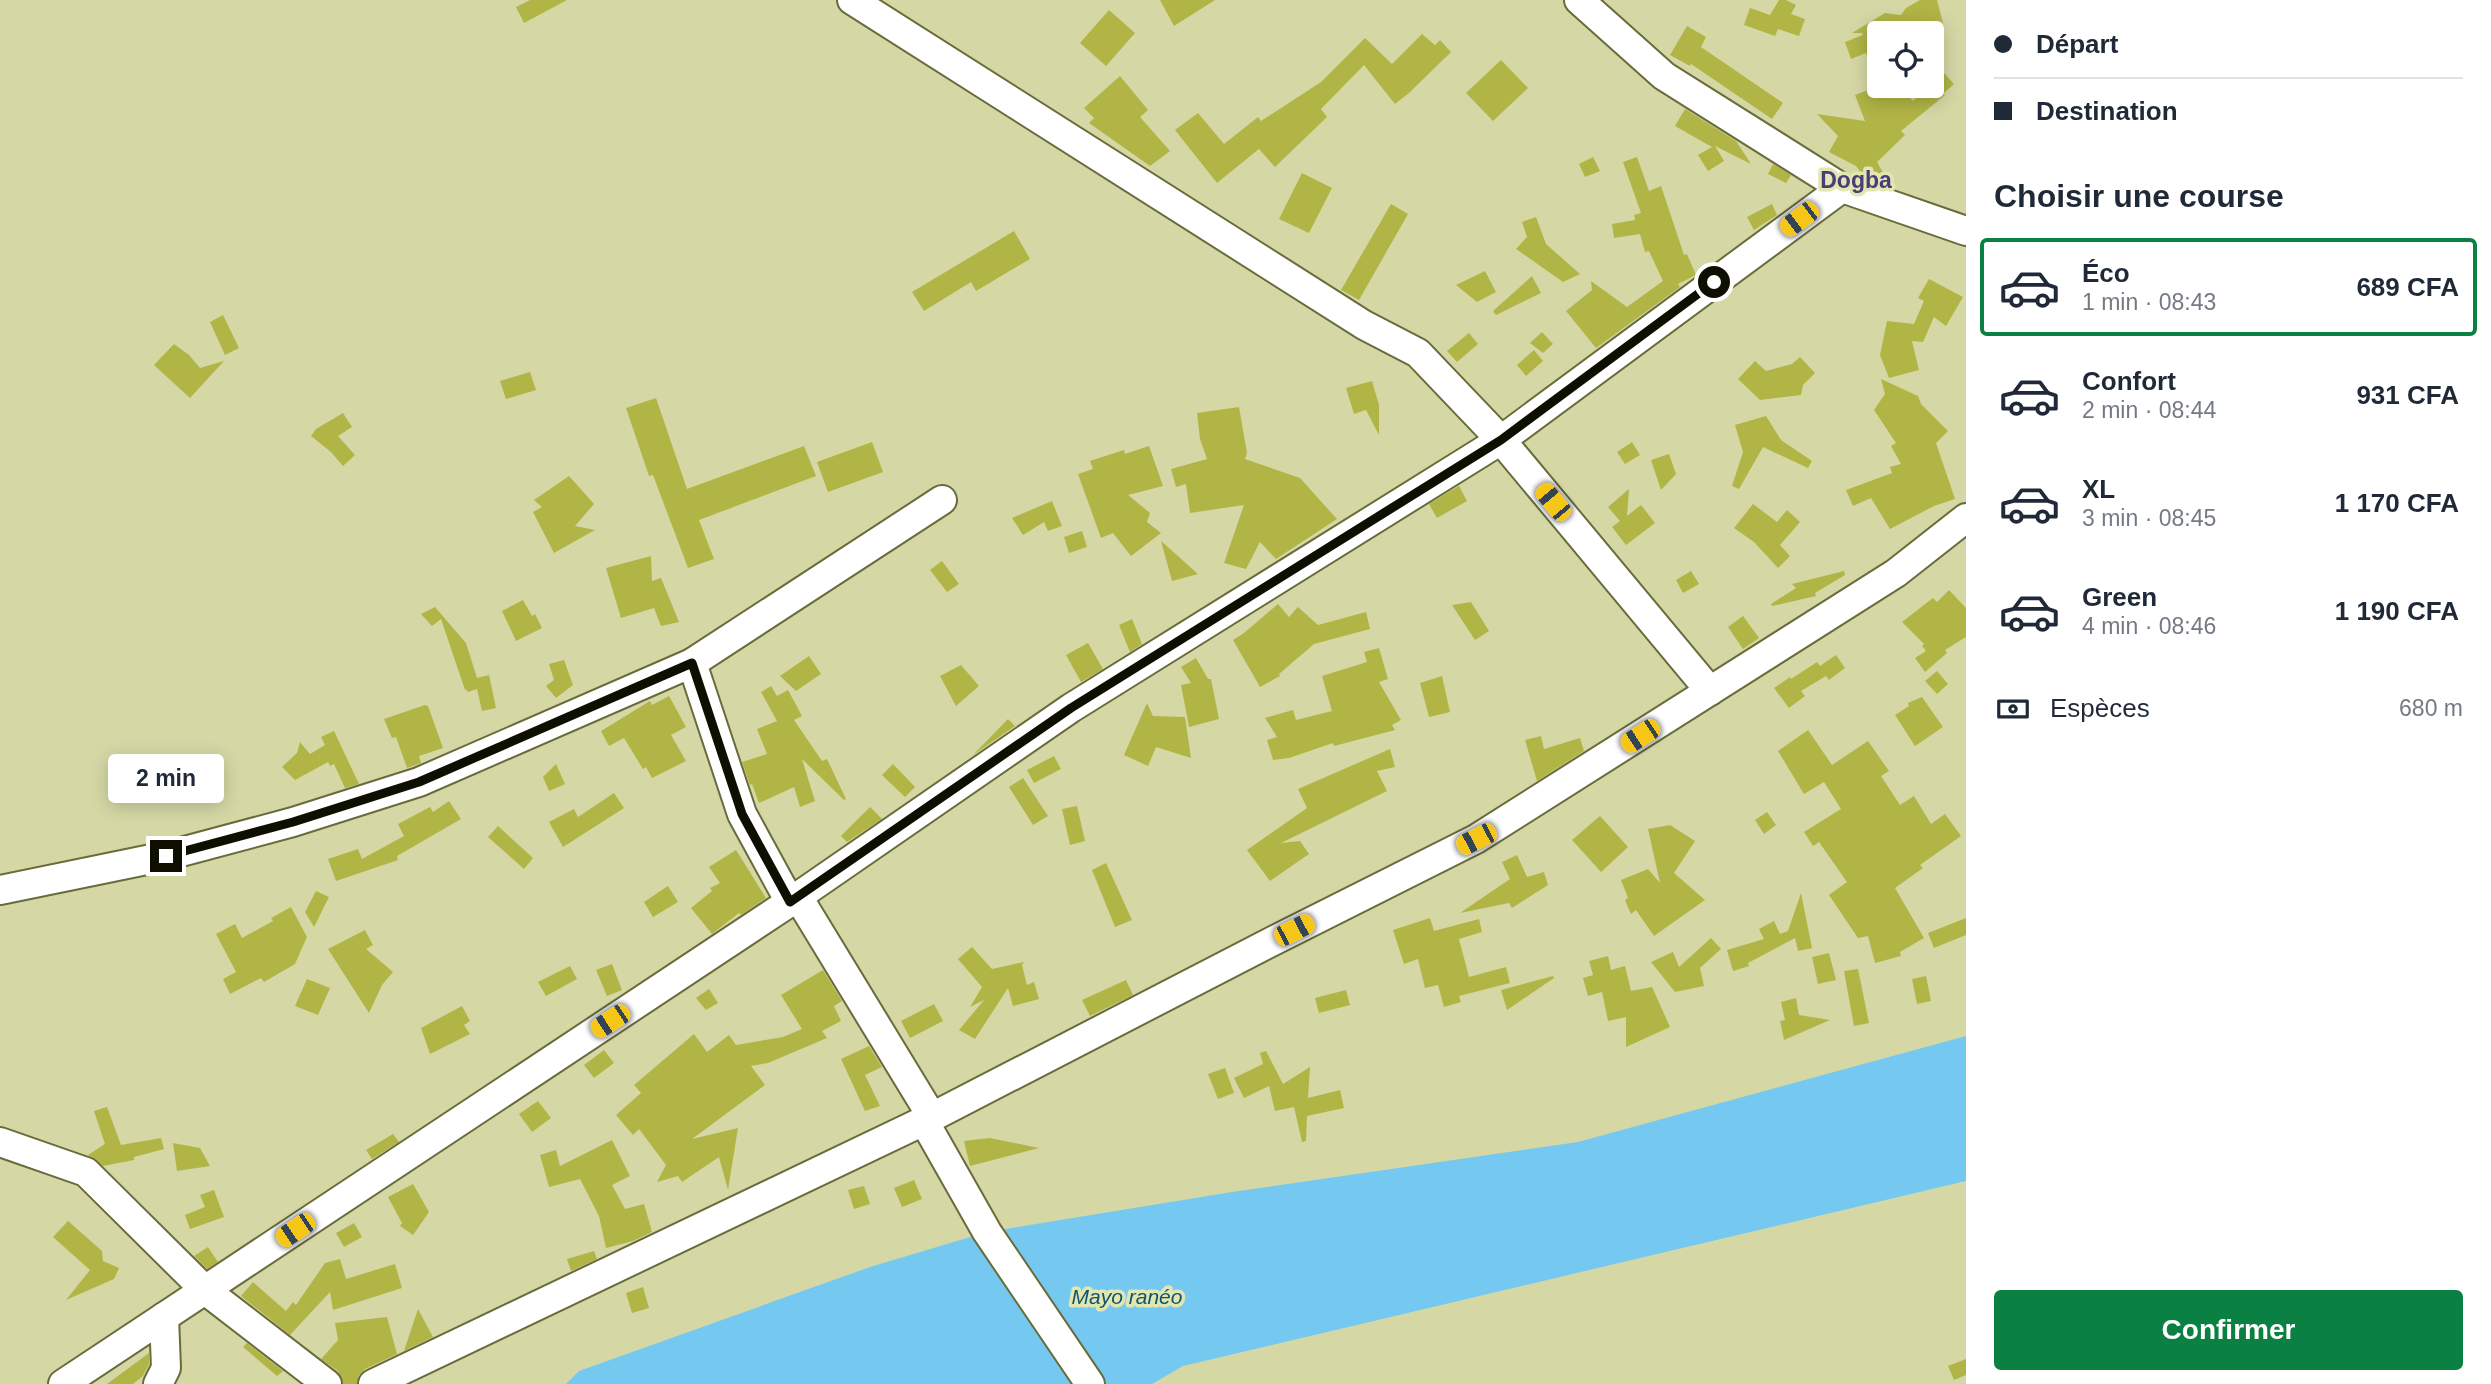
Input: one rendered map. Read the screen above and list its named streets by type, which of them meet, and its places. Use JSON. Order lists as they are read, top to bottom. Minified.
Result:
{"districts":["Dogba"],"water":["Mayo ranéo"],"page":{"banner":["Départ","Destination"],"heading":"Choisir une course","list":[{"name":"Éco","note":"1 min · 08:43","value":"689 CFA"},{"name":"Confort","note":"2 min · 08:44","value":"931 CFA"},{"name":"XL","note":"3 min · 08:45","value":"1 170 CFA"},{"name":"Green","note":"4 min · 08:46","value":"1 190 CFA"}],"pay":["Espèces","680 m"],"bubble":"2 min","buttons":"Confirmer"}}
